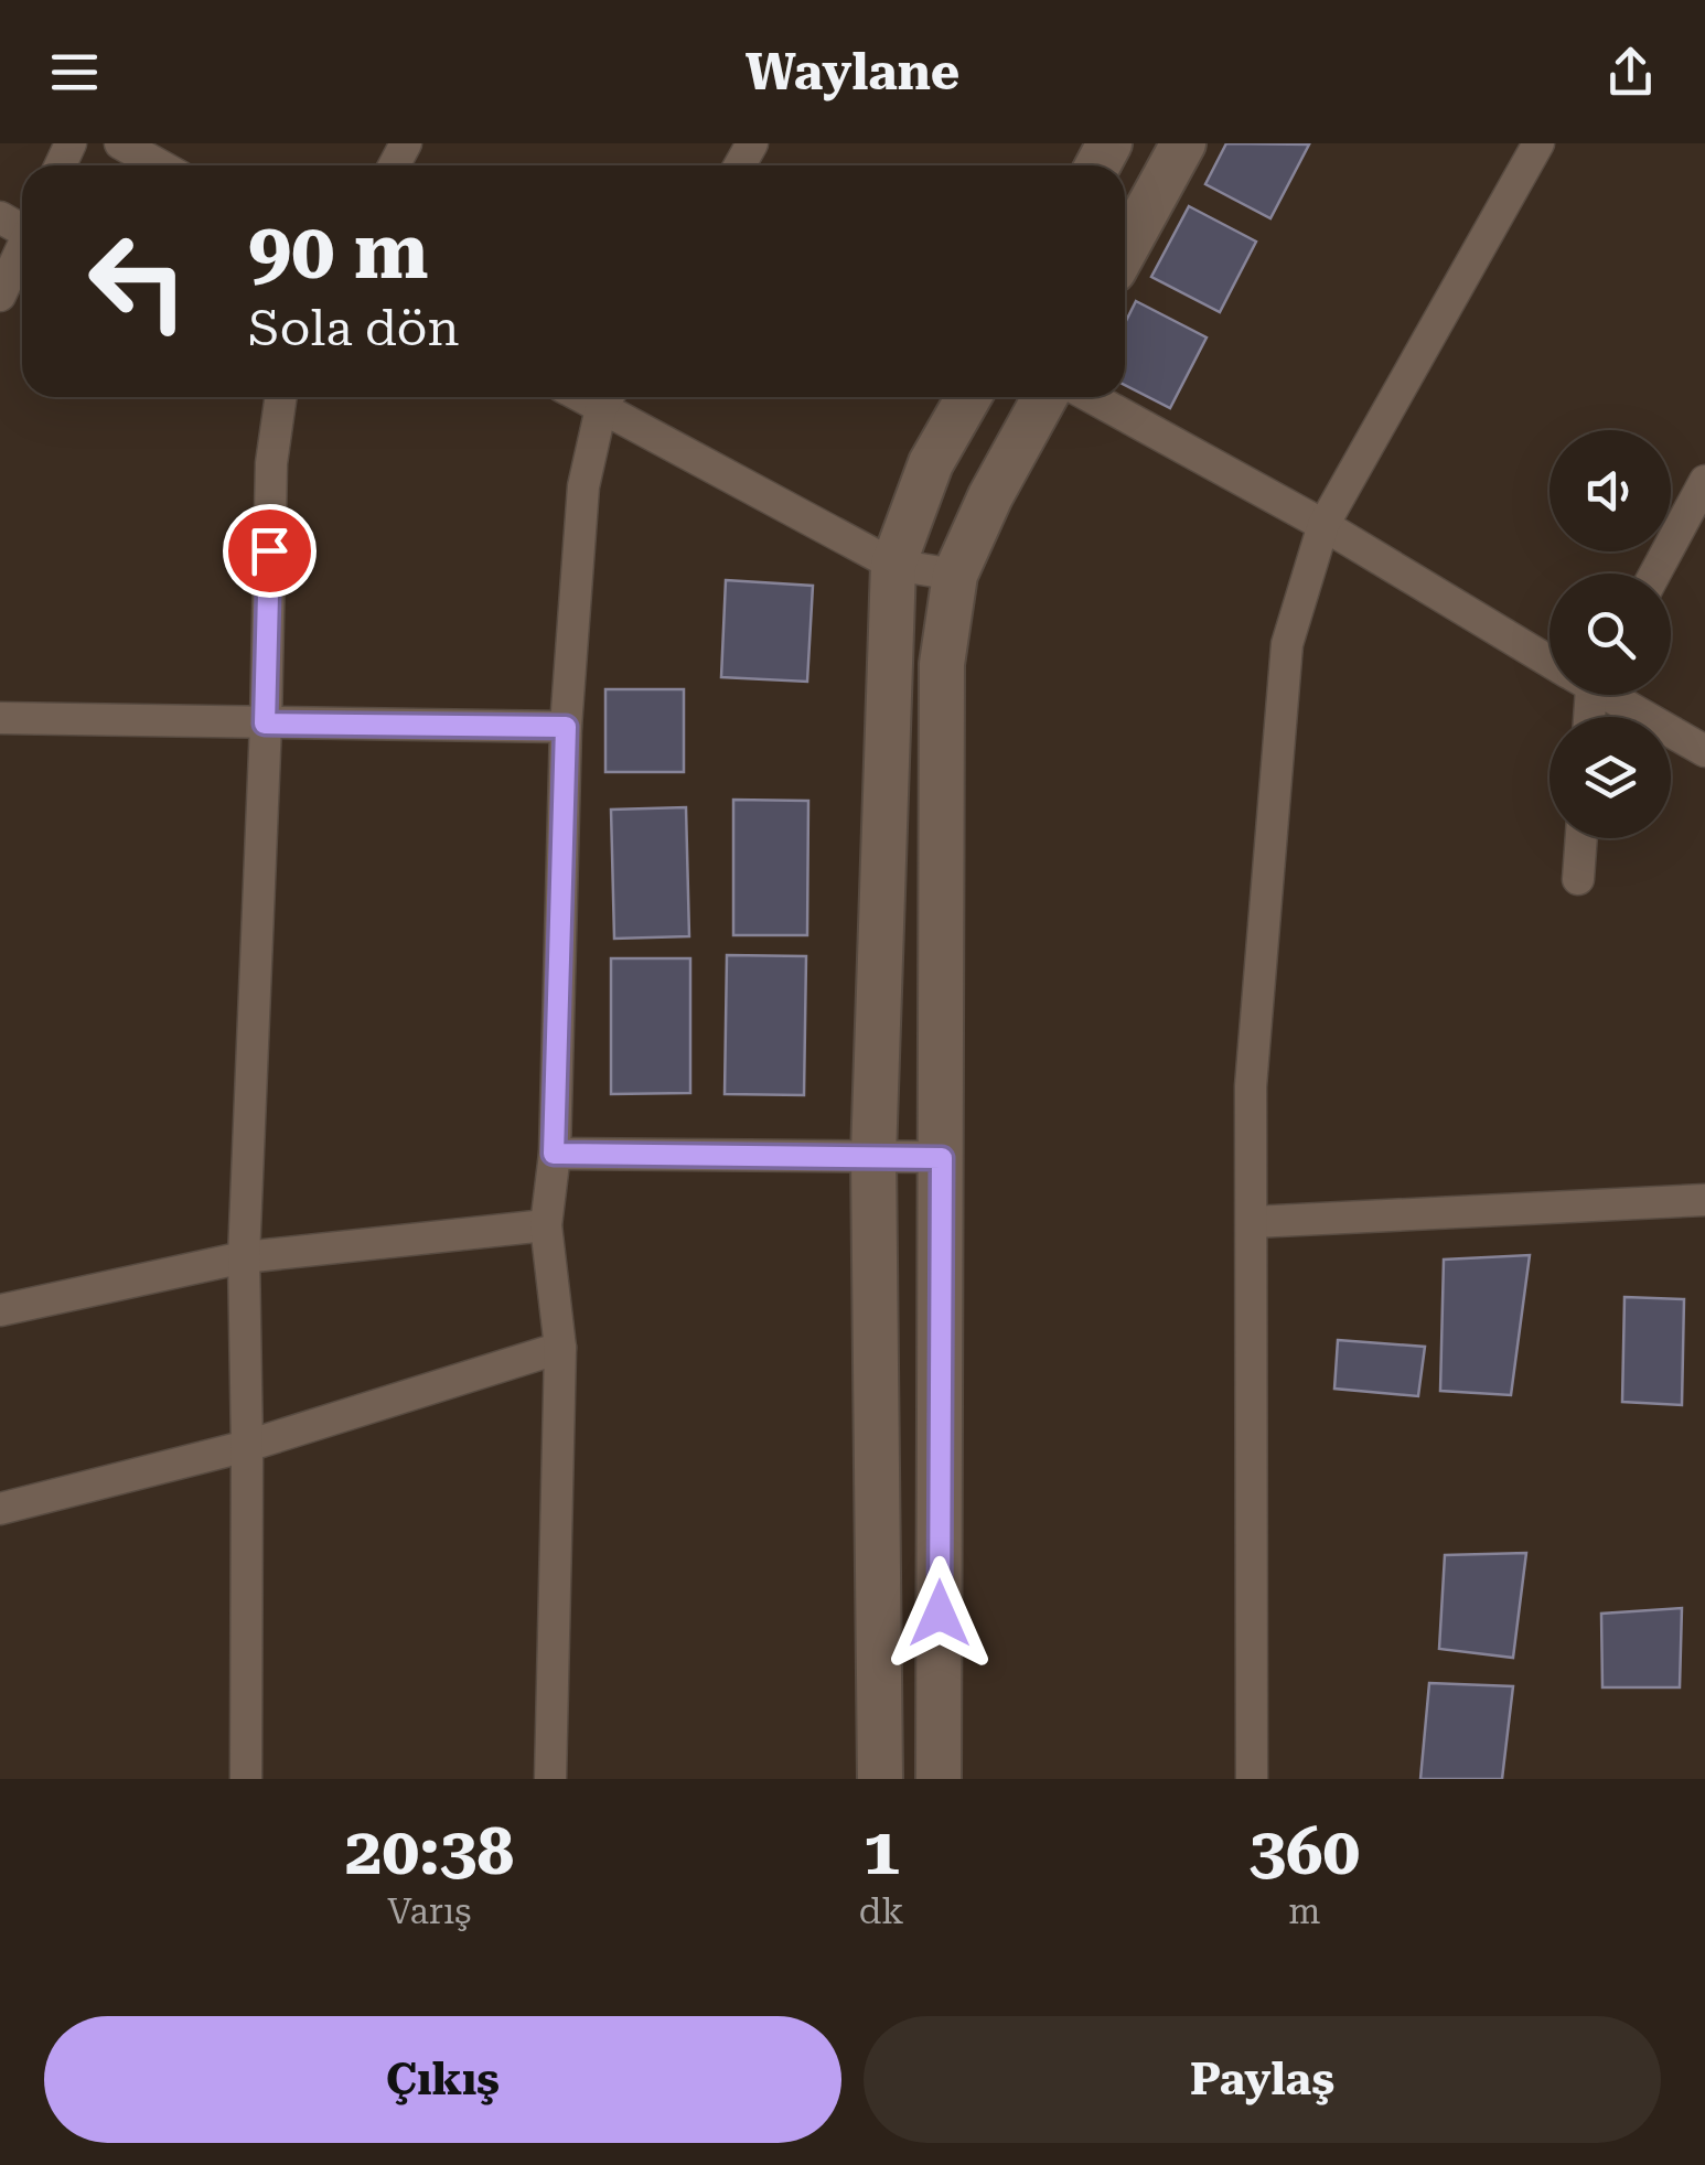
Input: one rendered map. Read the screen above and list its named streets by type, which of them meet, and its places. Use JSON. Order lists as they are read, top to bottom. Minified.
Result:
{"page":{"header":"Waylane","turn":["90 m","Sola dön"],"eta":["20:38","Varış","1","dk","360","m"],"buttons":["Çıkış","Paylaş"]}}
